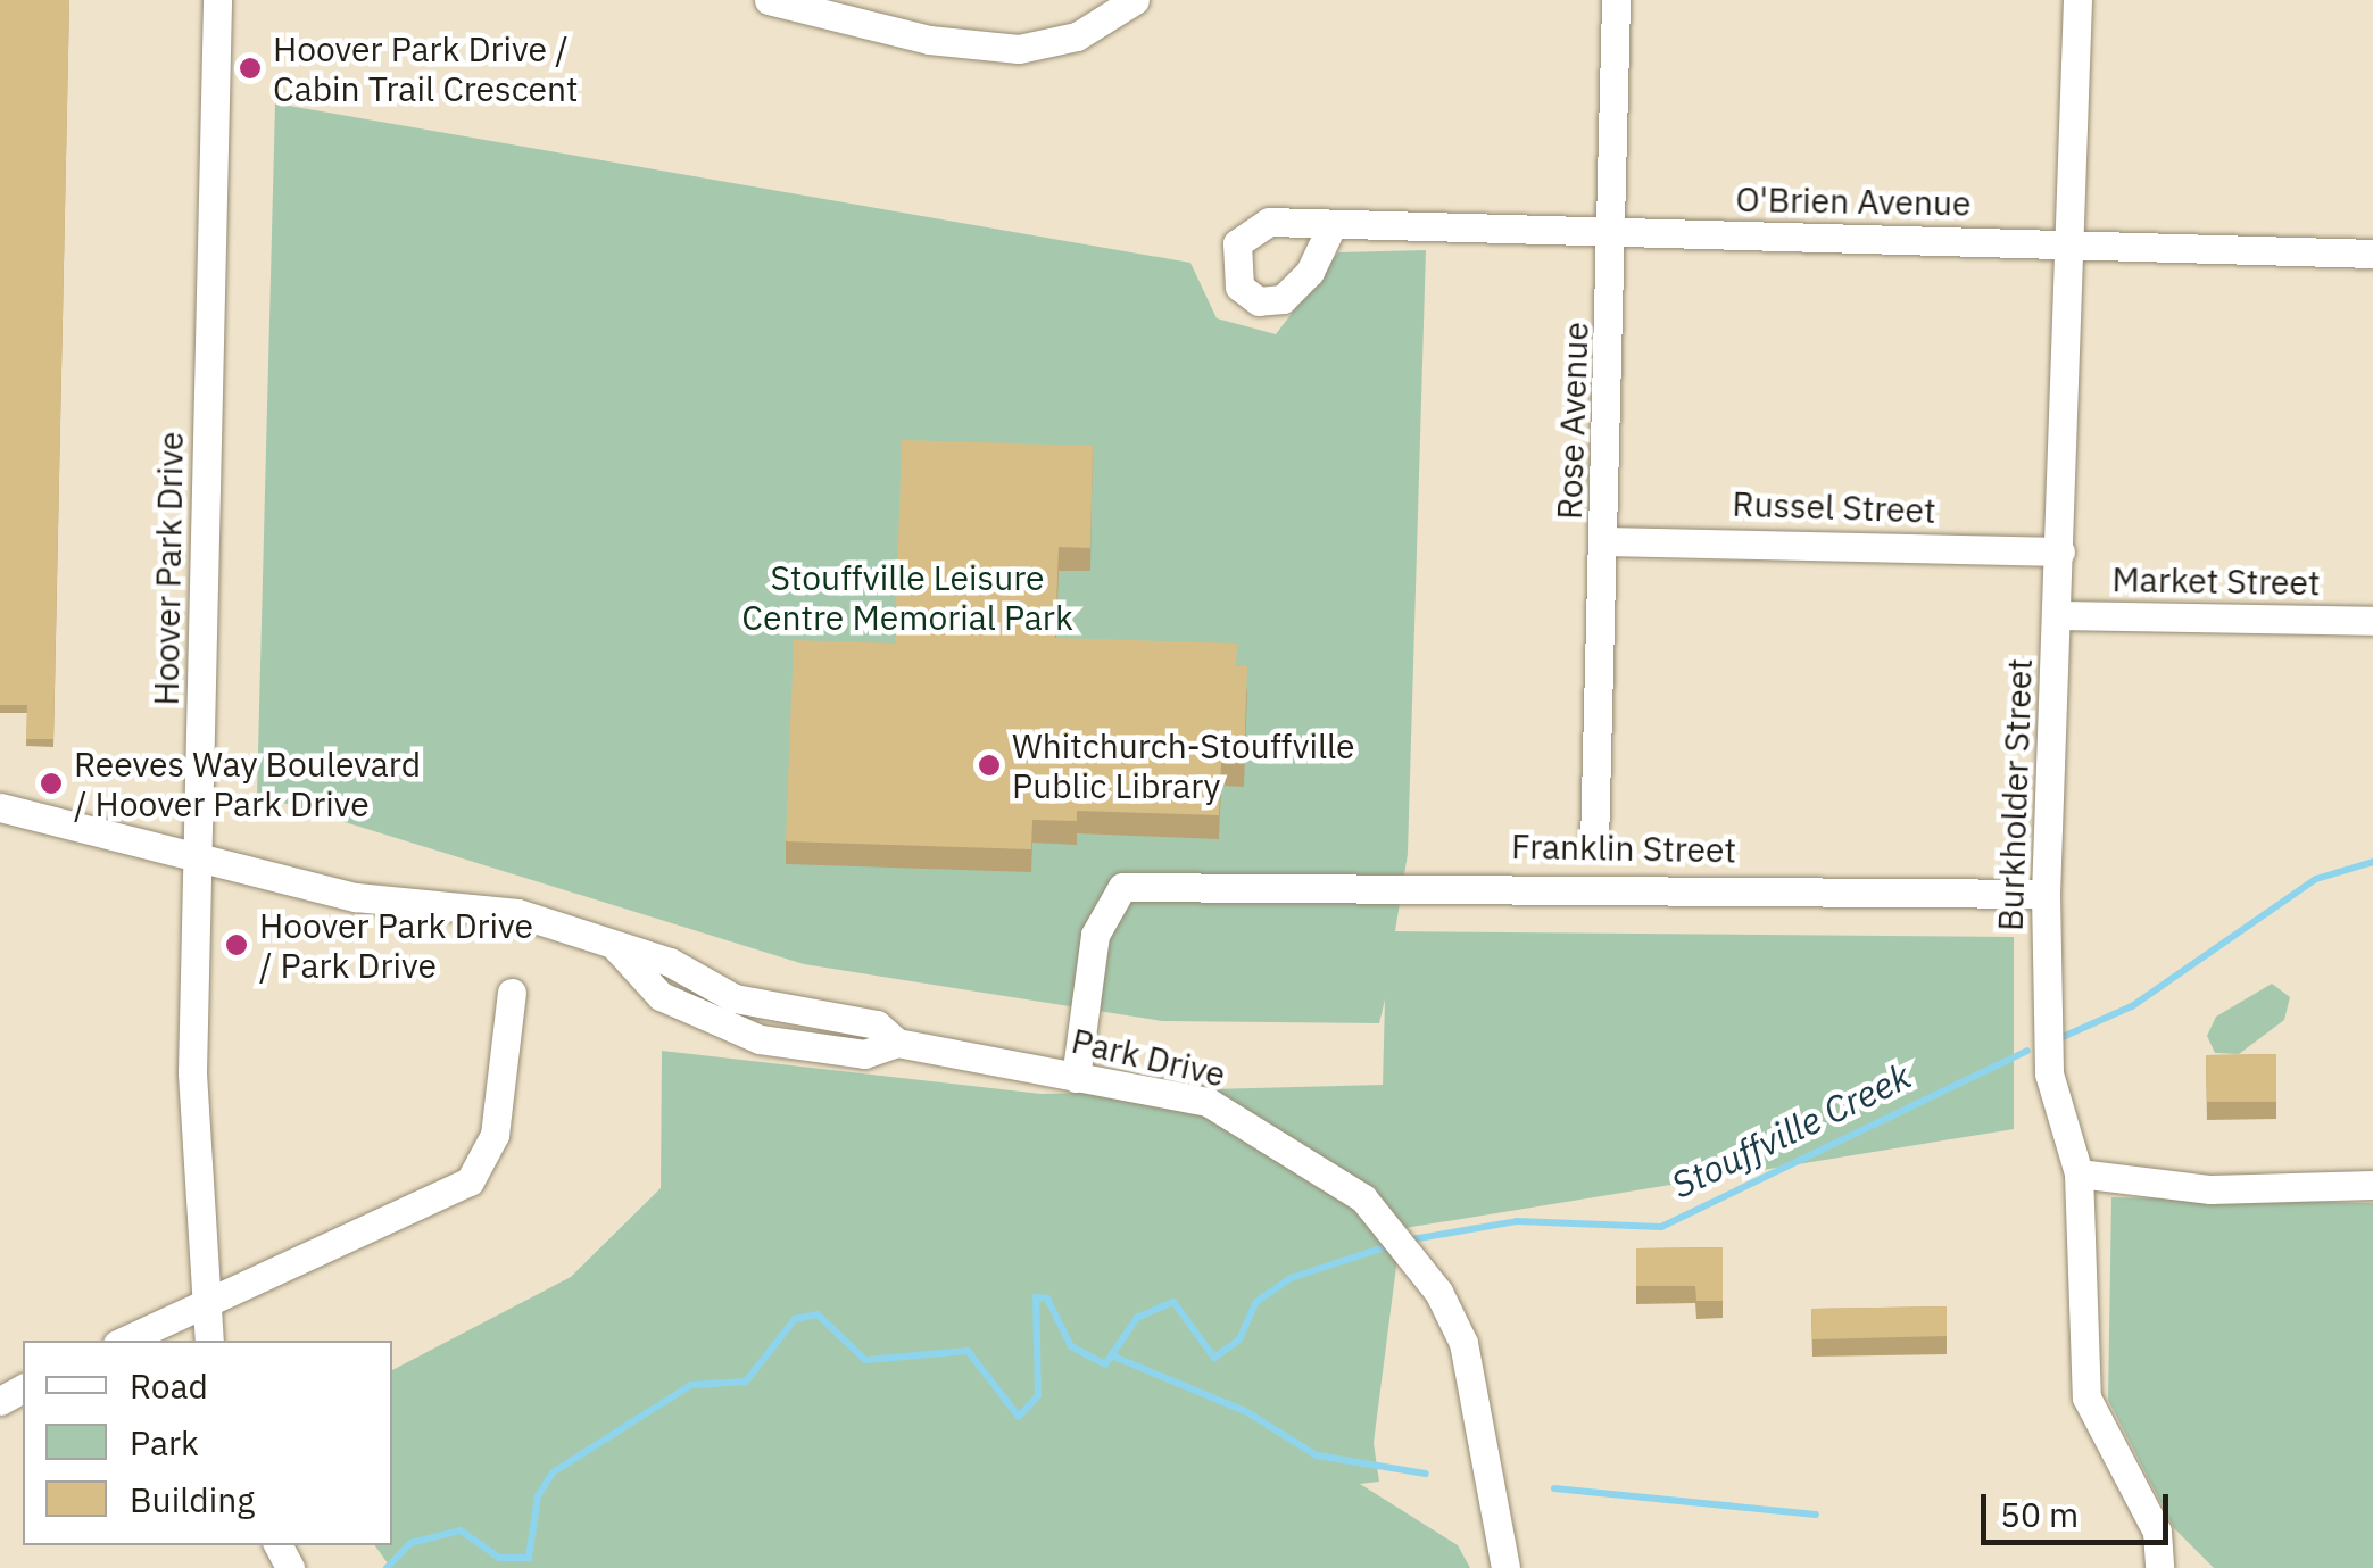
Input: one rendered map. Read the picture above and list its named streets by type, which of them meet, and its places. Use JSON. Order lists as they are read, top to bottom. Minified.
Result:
{"streets":{"street":["O'Brien Avenue","Rose Avenue","Russel Street","Hoover Park Drive","Market Street","Burkholder Street","Franklin Street","Park Drive"]},"crossings":[["O'Brien Avenue","Rose Avenue"],["O'Brien Avenue","Burkholder Street"],["Rose Avenue","Russel Street"],["Russel Street","Burkholder Street"],["Hoover Park Drive","Park Drive"],["Market Street","Burkholder Street"],["Burkholder Street","Franklin Street"],["Franklin Street","Park Drive"]],"water":["Stouffville Creek"],"parks":["Stouffville Leisure Centre Memorial Park"],"places":["Hoover Park Drive / Cabin Trail Crescent","Whitchurch-Stouffville Public Library","Reeves Way Boulevard / Hoover Park Drive","Hoover Park Drive / Park Drive"],"legend":["Road","Park","Building"],"scale_bar":"50 m"}
